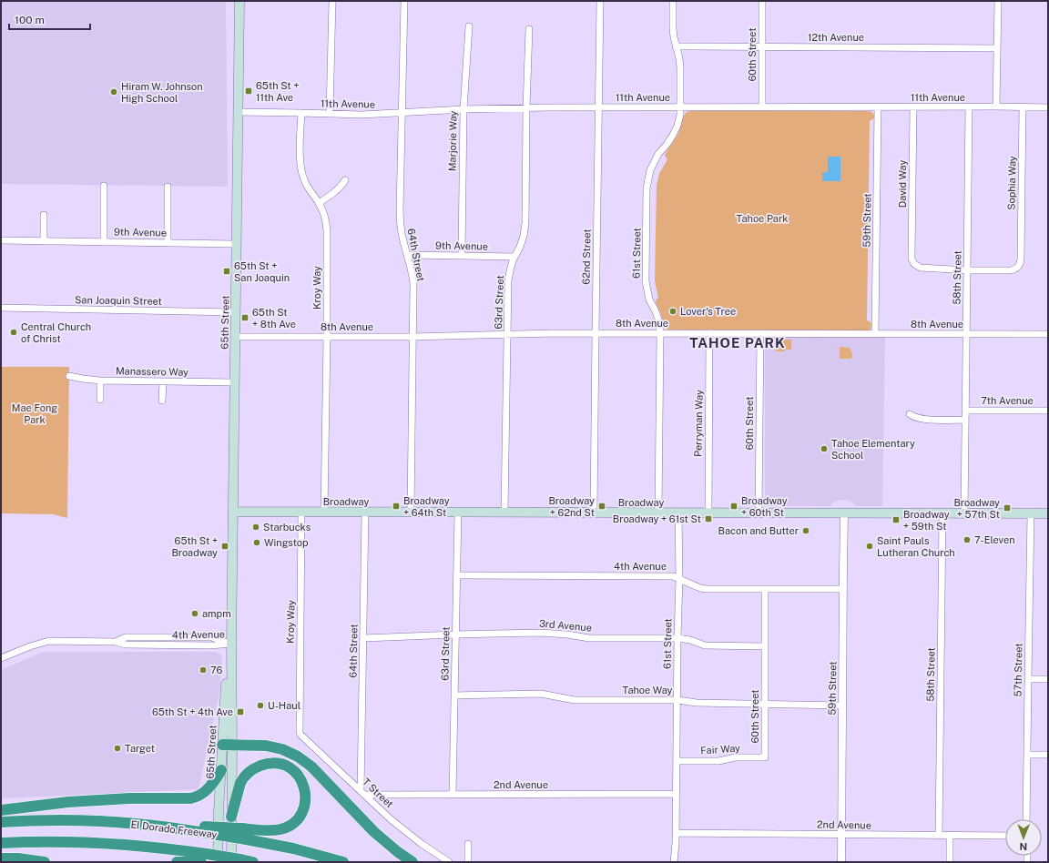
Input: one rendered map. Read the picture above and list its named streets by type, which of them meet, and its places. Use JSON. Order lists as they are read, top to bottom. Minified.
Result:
{"streets":{"highway":["El Dorado Freeway"],"main road":["65th Street","Broadway"],"street":["12th Avenue","60th Street","11th Avenue","Marjorie Way","Sophia Way","David Way","59th Street","9th Avenue","61st Street","64th Street","62nd Street","58th Street","Kroy Way","San Joaquin Street","63rd Street","8th Avenue","Manassero Way","7th Avenue","Perryman Way","4th Avenue","3rd Avenue","57th Street","Tahoe Way","Fair Way","2nd Avenue","T Street"]},"crossings":[["12th Avenue","60th Street"],["12th Avenue","61st Street"],["60th Street","11th Avenue"],["60th Street","8th Avenue"],["60th Street","Broadway"],["60th Street","4th Avenue"],["60th Street","3rd Avenue"],["60th Street","Tahoe Way"],["60th Street","Fair Way"],["11th Avenue","Marjorie Way"],["11th Avenue","Sophia Way"],["11th Avenue","David Way"],["11th Avenue","59th Street"],["11th Avenue","61st Street"],["11th Avenue","64th Street"],["11th Avenue","62nd Street"],["11th Avenue","58th Street"],["11th Avenue","Kroy Way"],["11th Avenue","63rd Street"],["11th Avenue","65th Street"],["Marjorie Way","9th Avenue"],["Sophia Way","David Way"],["Sophia Way","58th Street"],["David Way","58th Street"],["59th Street","8th Avenue"],["59th Street","Broadway"],["59th Street","4th Avenue"],["59th Street","Tahoe Way"],["59th Street","2nd Avenue"],["9th Avenue","64th Street"],["9th Avenue","63rd Street"],["9th Avenue","65th Street"],["61st Street","8th Avenue"],["61st Street","Broadway"],["61st Street","4th Avenue"],["61st Street","3rd Avenue"],["61st Street","Tahoe Way"],["61st Street","Fair Way"],["61st Street","2nd Avenue"],["64th Street","8th Avenue"],["64th Street","Broadway"],["64th Street","3rd Avenue"],["64th Street","2nd Avenue"],["64th Street","T Street"],["62nd Street","8th Avenue"],["62nd Street","Broadway"],["58th Street","8th Avenue"],["58th Street","7th Avenue"],["58th Street","Broadway"],["58th Street","2nd Avenue"],["Kroy Way","8th Avenue"],["Kroy Way","Broadway"],["Kroy Way","T Street"],["San Joaquin Street","65th Street"],["63rd Street","8th Avenue"],["63rd Street","Broadway"],["63rd Street","4th Avenue"],["63rd Street","3rd Avenue"],["63rd Street","Tahoe Way"],["63rd Street","2nd Avenue"],["65th Street","8th Avenue"],["65th Street","Manassero Way"],["65th Street","Broadway"],["65th Street","4th Avenue"],["65th Street","El Dorado Freeway"],["8th Avenue","Perryman Way"],["Perryman Way","Broadway"],["Broadway","57th Street"],["2nd Avenue","T Street"]],"districts":["TAHOE PARK"],"parks":["Tahoe Park","Mae Fong Park"],"places":{"transit":["65th St + 11th Ave","65th St + San Joaquin","65th St + 8th Ave","Broadway + 64th St","Broadway + 62nd St","Broadway + 60th St","Broadway + 57th St","Broadway + 61st St","Broadway + 59th St","65th St + Broadway","65th St + 4th Ave"],"other":["Hiram W. Johnson High School","Lover's Tree","Central Church of Christ","Tahoe Elementary School","Starbucks","Bacon and Butter","7-Eleven","Wingstop","Saint Pauls Lutheran Church","ampm","76","U-Haul","Target"]},"scale_bar":"100 m","north":"bottom"}
